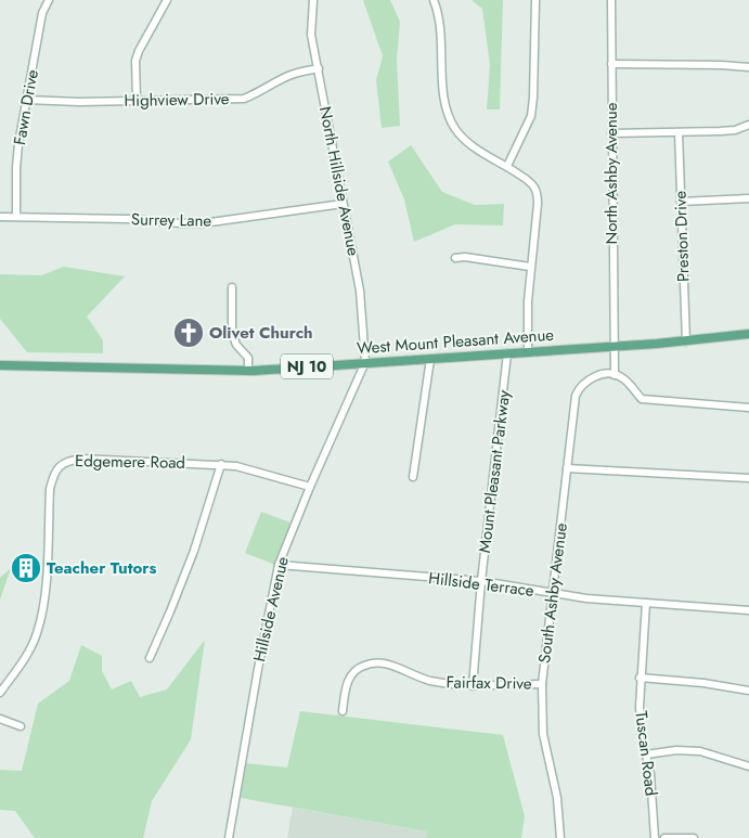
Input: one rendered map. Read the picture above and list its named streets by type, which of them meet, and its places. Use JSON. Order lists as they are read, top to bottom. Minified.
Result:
{"streets":{"main road":["West Mount Pleasant Avenue","NJ 10"],"street":["Highview Drive","Fawn Drive","North Ashby Avenue","North Hillside Avenue","Surrey Lane","Preston Drive","Edgemere Road","Mount Pleasant Parkway","Hillside Terrace","South Ashby Avenue","Hillside Avenue","Fairfax Drive","Tuscan Road"]},"crossings":[["Highview Drive","Fawn Drive"],["Highview Drive","North Hillside Avenue"],["Fawn Drive","Surrey Lane"],["North Ashby Avenue","West Mount Pleasant Avenue"],["North Ashby Avenue","South Ashby Avenue"],["North Hillside Avenue","Surrey Lane"],["North Hillside Avenue","West Mount Pleasant Avenue"],["North Hillside Avenue","Hillside Avenue"],["Preston Drive","West Mount Pleasant Avenue"],["West Mount Pleasant Avenue","Mount Pleasant Parkway"],["West Mount Pleasant Avenue","Hillside Avenue"],["Edgemere Road","Hillside Avenue"],["Mount Pleasant Parkway","Hillside Terrace"],["Mount Pleasant Parkway","Fairfax Drive"],["Hillside Terrace","South Ashby Avenue"],["Hillside Terrace","Hillside Avenue"],["Hillside Terrace","Tuscan Road"],["South Ashby Avenue","Fairfax Drive"]],"places":{"church":["Olivet Church"],"building":["Teacher Tutors"]}}
